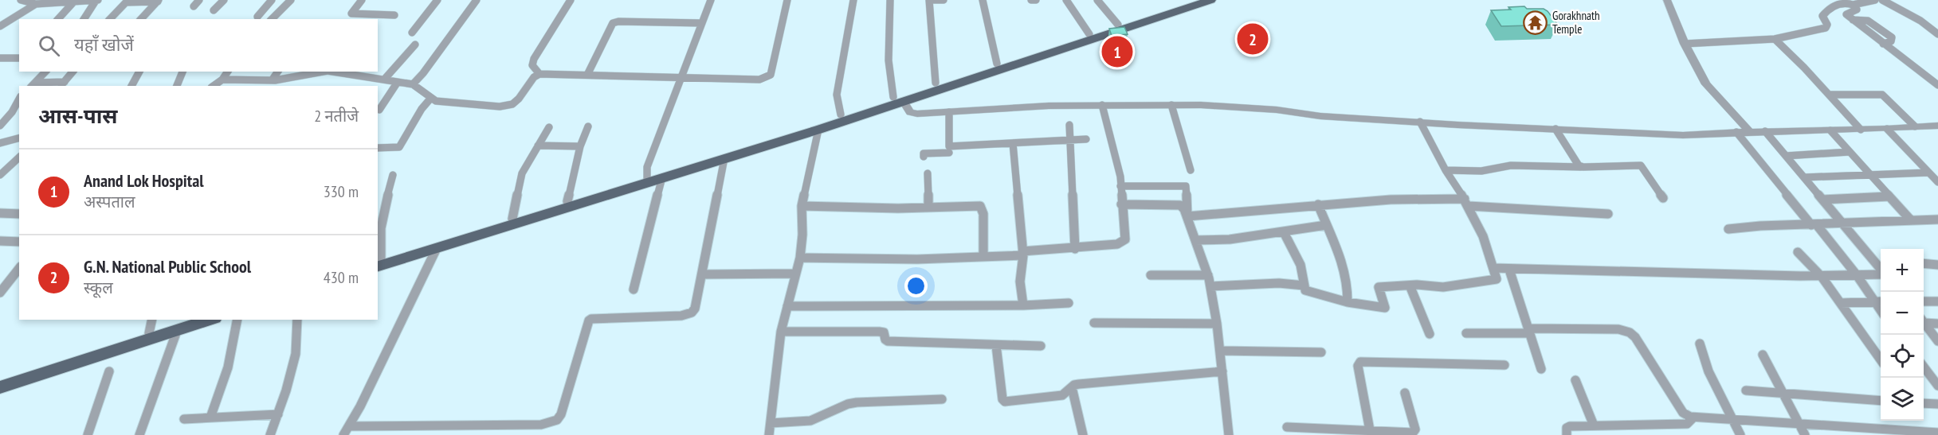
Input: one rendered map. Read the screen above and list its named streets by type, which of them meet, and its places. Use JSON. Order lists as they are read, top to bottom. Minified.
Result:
{"places":{"temple":["Gorakhnath Temple"]},"page":{"search":"यहाँ खोजें","pins":["2","1"],"heading":["आस-पास","2 नतीजे"],"list":[{"mark":"1","name":"Anand Lok Hospital","note":"अस्पताल","value":"330 m"},{"mark":"2","name":"G.N. National Public School","note":"स्कूल","value":"430 m"}],"map_buttons":["+","−"]}}
